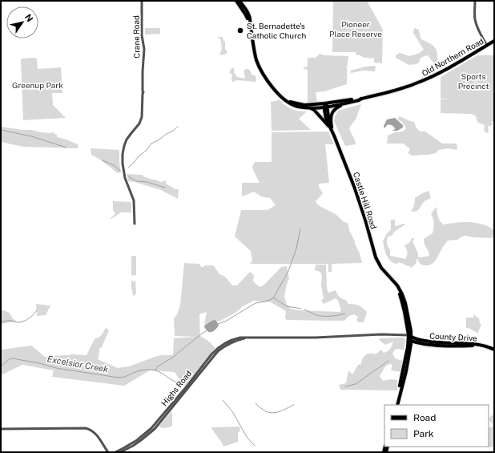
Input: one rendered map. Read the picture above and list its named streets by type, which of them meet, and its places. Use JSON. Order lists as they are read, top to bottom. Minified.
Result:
{"streets":{"main road":["Old Northern Road","Castle Hill Road","County Drive"],"street":["Crane Road","Highs Road"]},"crossings":[["Old Northern Road","Castle Hill Road"],["Castle Hill Road","County Drive"],["Castle Hill Road","Highs Road"],["County Drive","Highs Road"]],"water":["Excelsior Creek"],"parks":["Pioneer Place Reserve","Sports Precinct","Greenup Park"],"places":["St. Bernadette's Catholic Church"],"legend":["Road","Park"],"north":"top right"}
